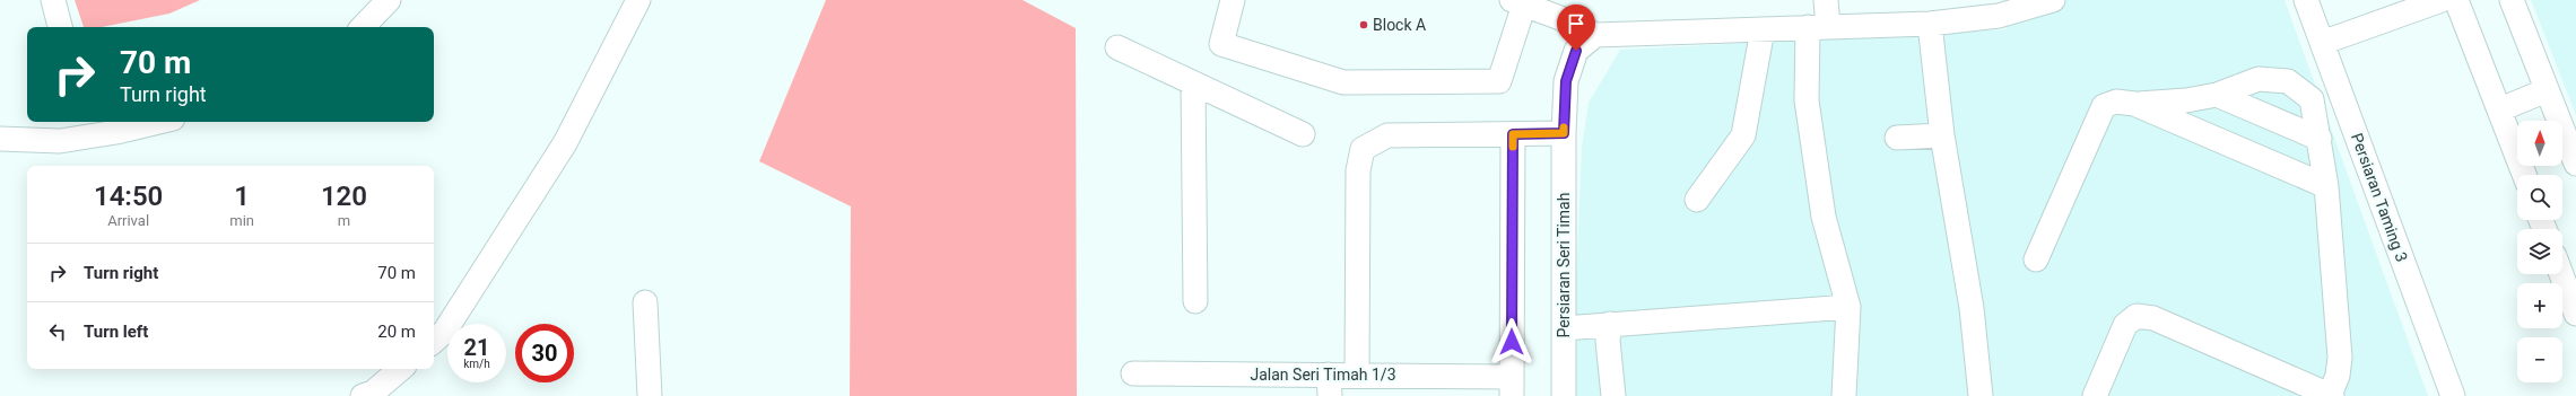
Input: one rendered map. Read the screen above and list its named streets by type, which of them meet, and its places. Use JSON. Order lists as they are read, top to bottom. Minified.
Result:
{"streets":{"street":["Persiaran Taming 3","Persiaran Seri Timah","Jalan Seri Timah 1/3"]},"places":["Block A"],"north":"top","page":{"turn":["70 m","Turn right"],"map_buttons":["+","−"],"eta":["14:50","Arrival","1","min","120","m"],"list":[{"name":"Turn right","value":"70 m"},{"name":"Turn left","value":"20 m"}],"speed":"21 km/h","limit":"30"}}
